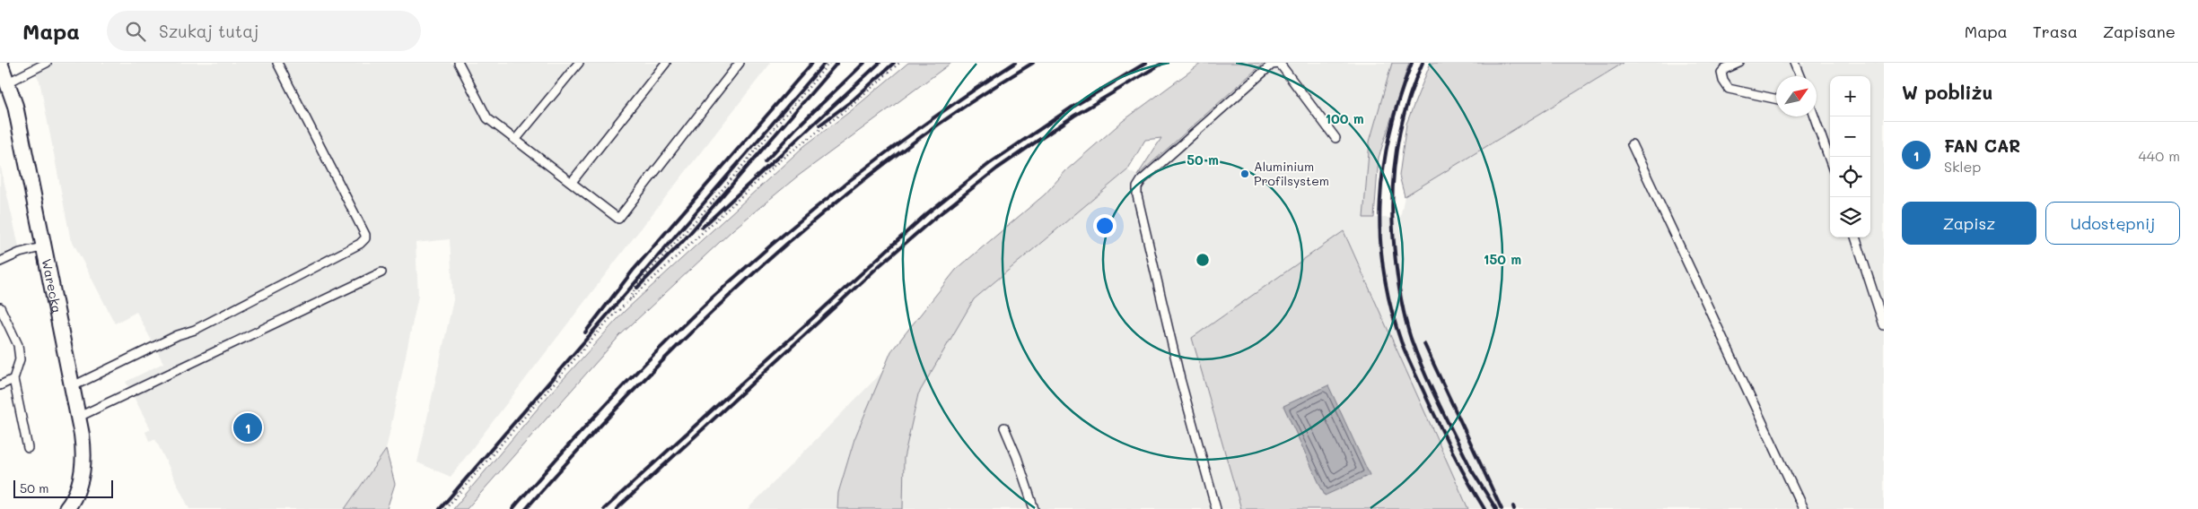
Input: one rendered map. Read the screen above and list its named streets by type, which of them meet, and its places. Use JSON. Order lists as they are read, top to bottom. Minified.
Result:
{"streets":{"street":["Warecka"]},"places":["Aluminium Profilsystem"],"scale_bar":"50 m","north":"top right","page":{"header":"Mapa","search":"Szukaj tutaj","nav":["Mapa","Trasa","Zapisane"],"heading":"W pobliżu","map_buttons":["+","−"],"list":[{"mark":"1","name":"FAN CAR","note":"Sklep","value":"440 m"}],"buttons":["Zapisz","Udostępnij"],"pins":"1","scale":"50 m"},"rings":["100 m","50 m","150 m"]}
